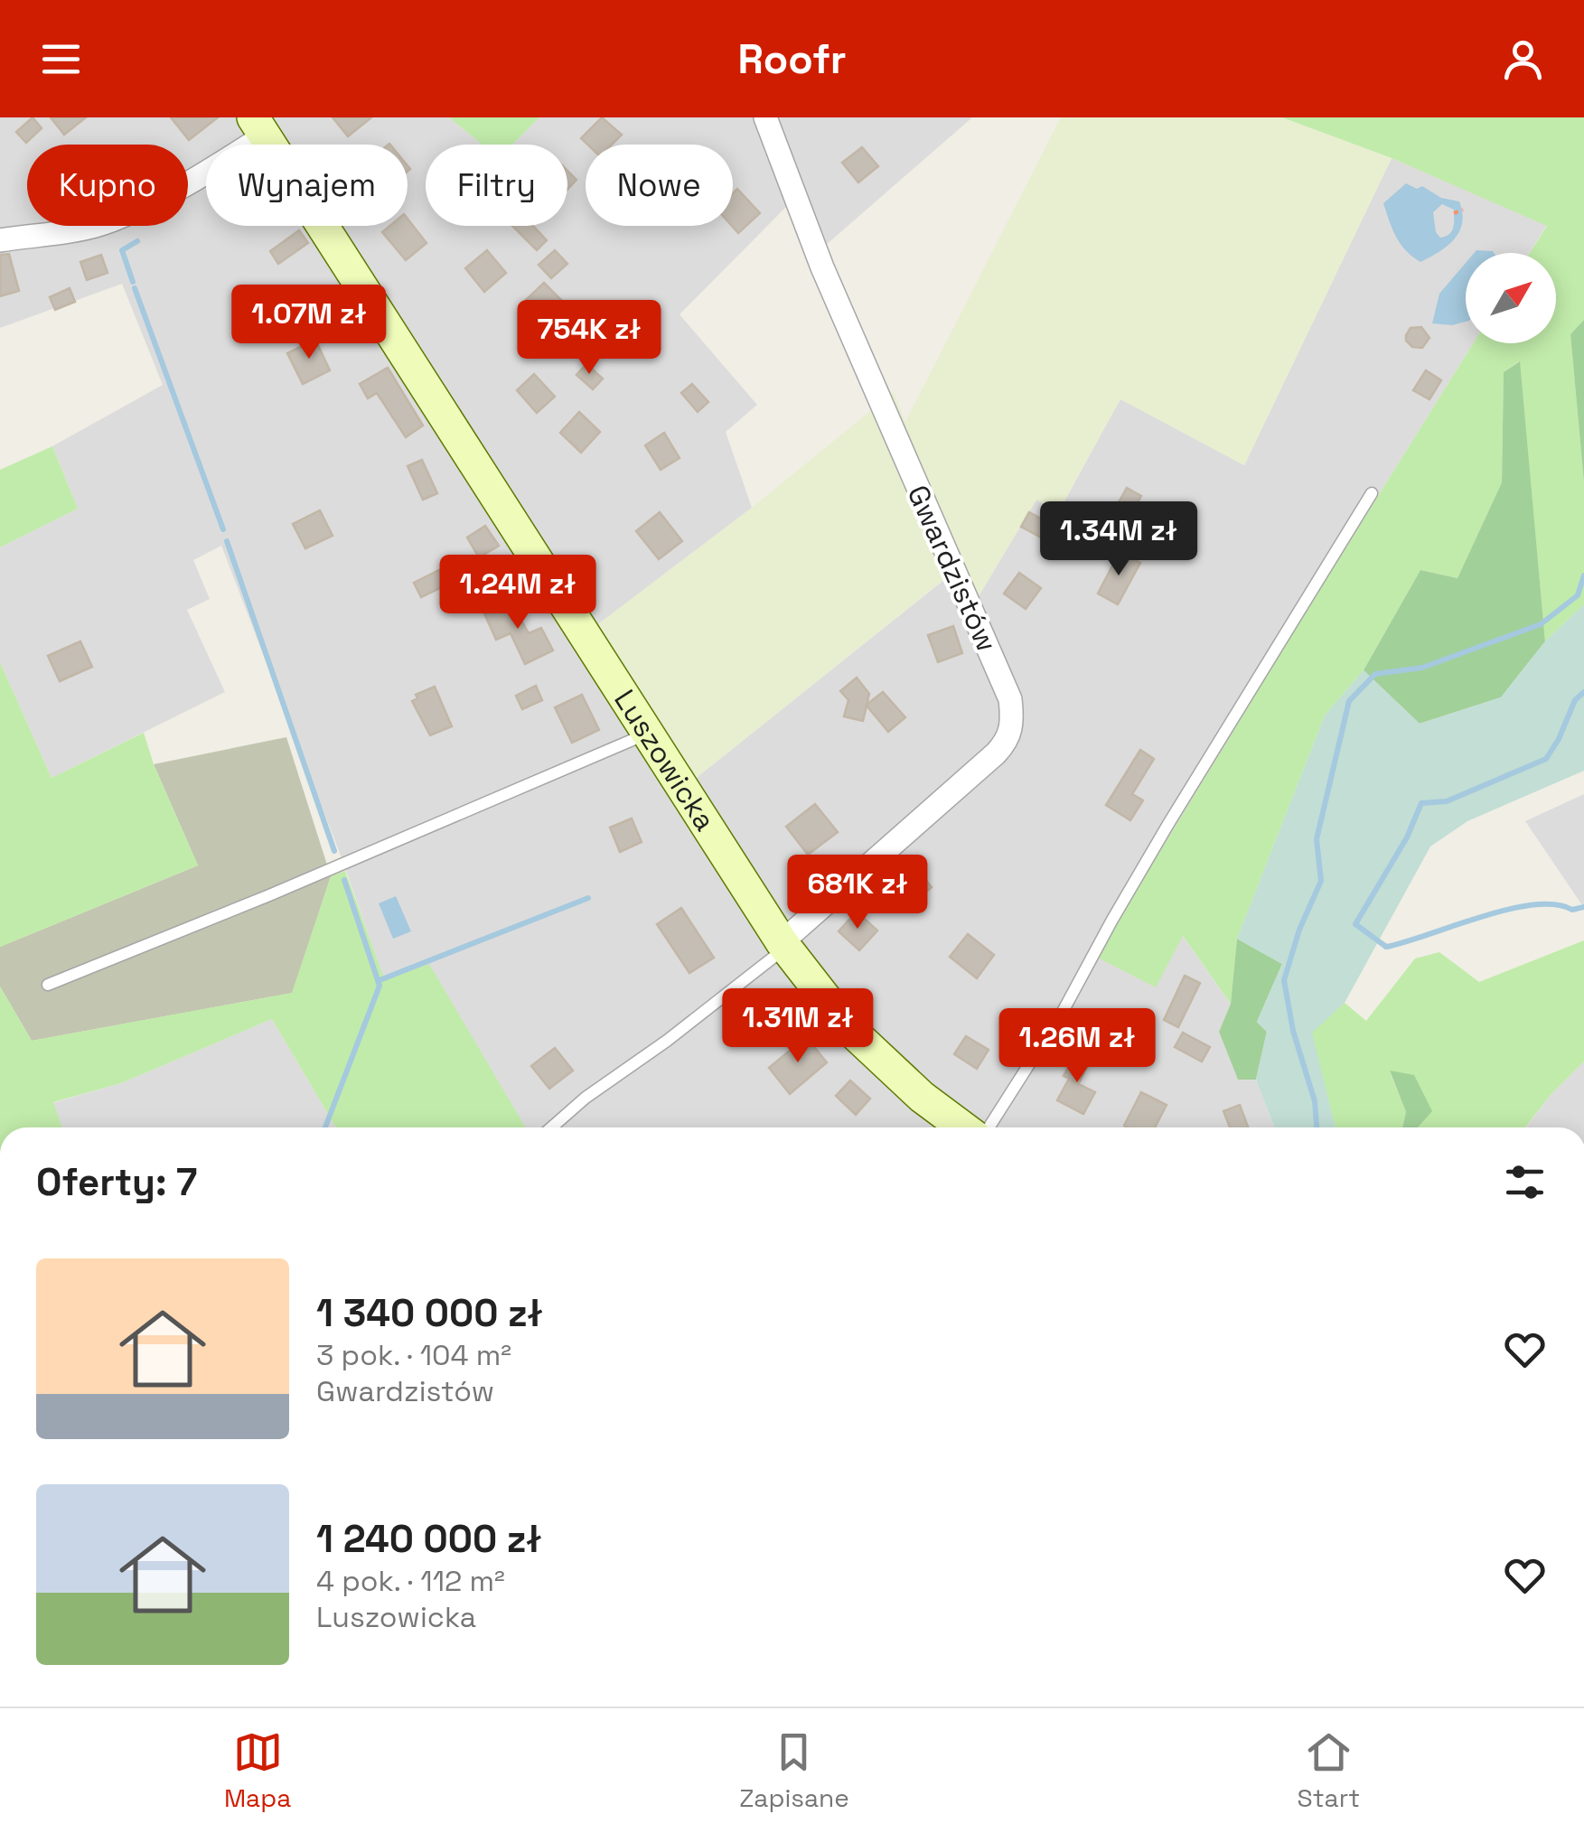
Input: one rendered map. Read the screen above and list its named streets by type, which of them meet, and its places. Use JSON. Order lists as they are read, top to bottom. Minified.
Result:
{"streets":{"street":["Gwardzistów","Luszowicka"]},"crossings":[["Gwardzistów","Luszowicka"]],"north":"top right","page":{"header":"Roofr","chip":["Kupno","Wynajem","Filtry","Nowe"],"price":["1.07M zł","754K zł","1.34M zł","1.24M zł","681K zł","1.31M zł","1.26M zł"],"heading":"Oferty: 7","list":[{"name":"1 340 000 zł","note":"3 pok. · 104 m² · Gwardzistów"},{"name":"1 240 000 zł","note":"4 pok. · 112 m² · Luszowicka"}],"tabs":["Mapa","Zapisane","Start"]}}
